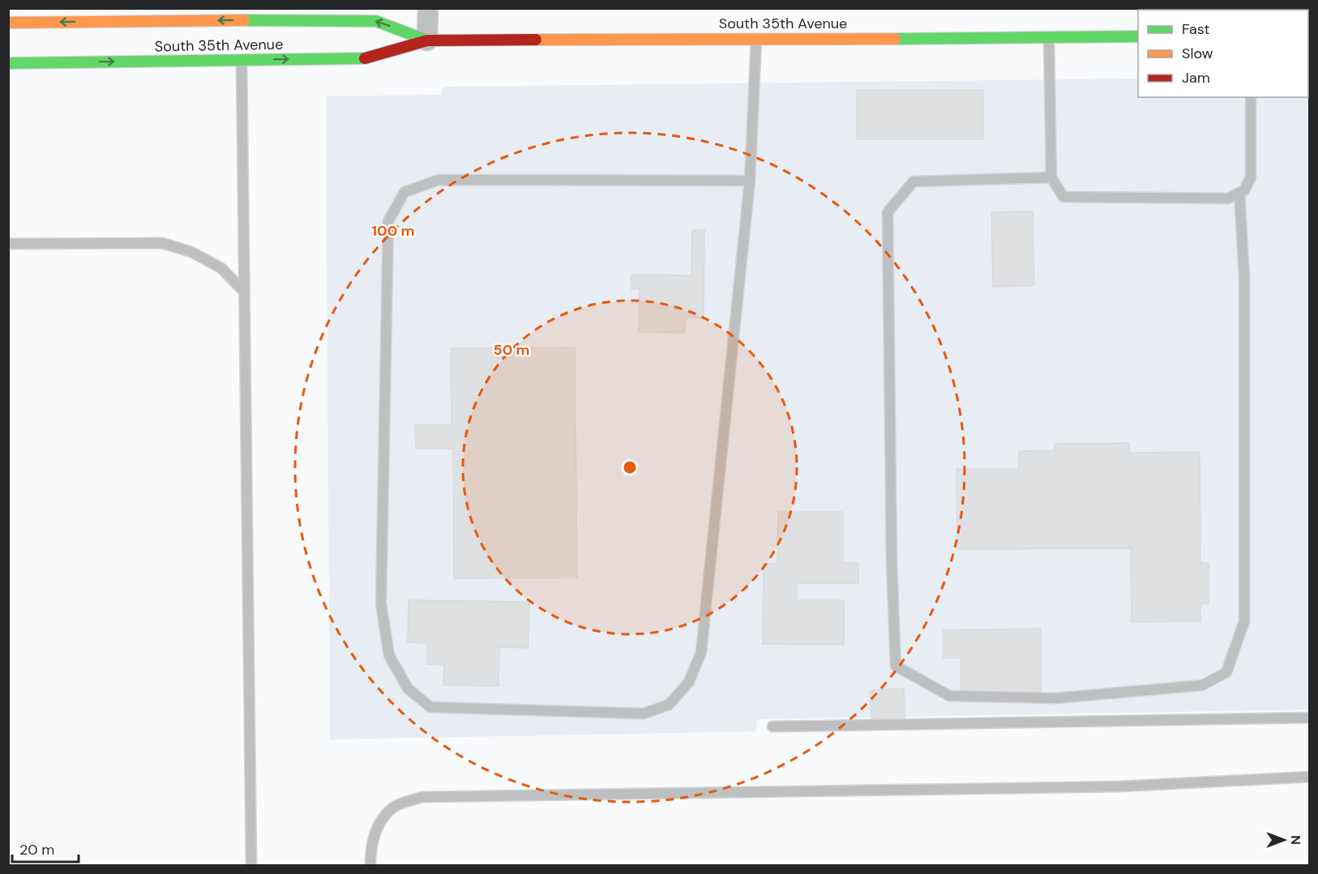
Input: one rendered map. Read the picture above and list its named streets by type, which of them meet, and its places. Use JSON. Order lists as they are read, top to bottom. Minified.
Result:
{"streets":{"main road":["South 35th Avenue"]},"legend":["Fast","Slow","Jam"],"scale_bar":"20 m","north":"right","rings":["100 m","50 m"]}
